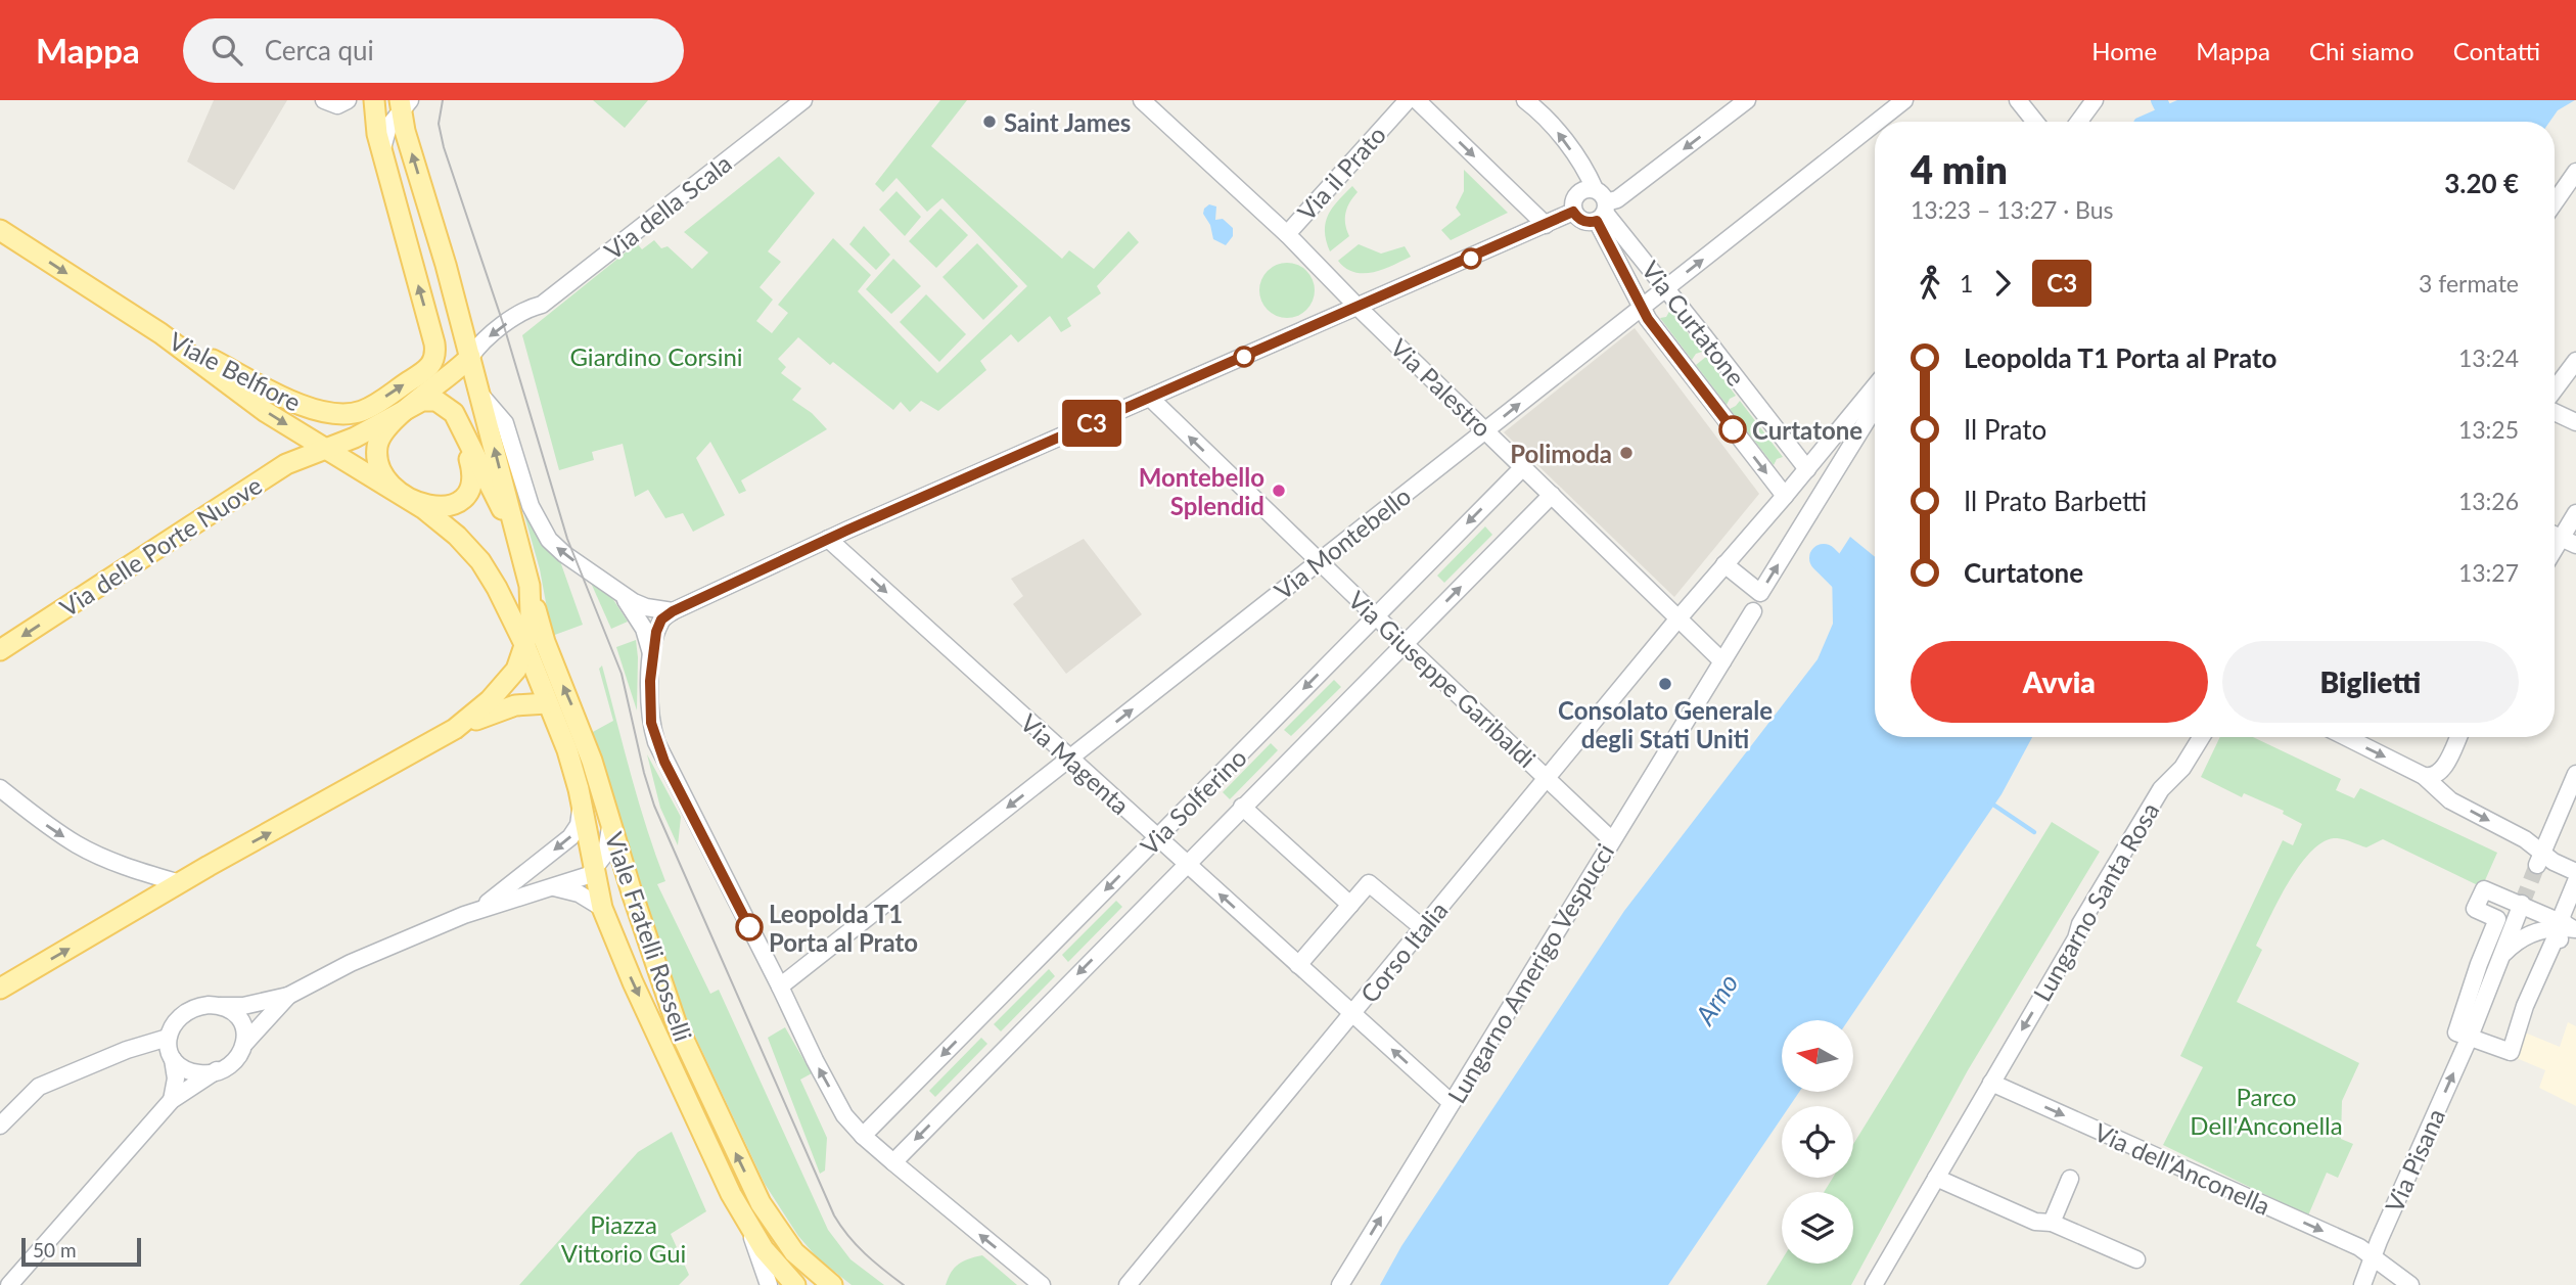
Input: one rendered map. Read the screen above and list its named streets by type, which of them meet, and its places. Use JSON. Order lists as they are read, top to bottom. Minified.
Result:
{"streets":{"main road":["Viale Belfiore","Via delle Porte Nuove","Viale Fratelli Rosselli"],"street":["Via il Prato","Via della Scala","Via Curtatone","Via Palestro","Via Montebello","Via Giuseppe Garibaldi","Via Magenta","Via Solferino","Lungarno Santa Rosa","Corso Italia","Lungarno Amerigo Vespucci","Via Pisana","Via dell'Anconella"]},"crossings":[["Via il Prato","Via Palestro"],["Via Curtatone","Via Montebello"],["Viale Belfiore","Via delle Porte Nuove"],["Viale Belfiore","Viale Fratelli Rosselli"],["Via Palestro","Via Montebello"],["Via Palestro","Via Solferino"],["Via Palestro","Corso Italia"],["Via Montebello","Via Giuseppe Garibaldi"],["Via Montebello","Via Magenta"],["Via delle Porte Nuove","Viale Fratelli Rosselli"],["Via Giuseppe Garibaldi","Via Solferino"],["Via Giuseppe Garibaldi","Corso Italia"],["Via Giuseppe Garibaldi","Lungarno Amerigo Vespucci"],["Via Magenta","Via Solferino"],["Via Magenta","Corso Italia"],["Via Magenta","Lungarno Amerigo Vespucci"],["Lungarno Santa Rosa","Via dell'Anconella"],["Via Pisana","Via dell'Anconella"]],"one_way":["Via delle Porte Nuove","Via Giuseppe Garibaldi","Lungarno Santa Rosa","Via Pisana"],"water":["Arno"],"parks":["Giardino Corsini","Parco Dell'Anconella","Piazza Vittorio Gui"],"places":["Saint James","Curtatone","Polimoda","Montebello Splendid","Consolato Generale degli Stati Uniti","Leopolda T1 Porta al Prato"],"lines":["bus line C3"],"scale_bar":"50 m","north":"left","page":{"header":"Mappa","search":"Cerca qui","nav":["Home","Mappa","Chi siamo","Contatti"],"on_map":"C3","heading":["4 min","13:23 – 13:27 · Bus","3.20 €"],"legs":["1","C3","3 fermate"],"list":[{"name":"Leopolda T1 Porta al Prato","value":"13:24"},{"name":"Il Prato","value":"13:25"},{"name":"Il Prato Barbetti","value":"13:26"},{"name":"Curtatone","value":"13:27"}],"buttons":["Avvia","Biglietti"],"scale":"50 m"}}
